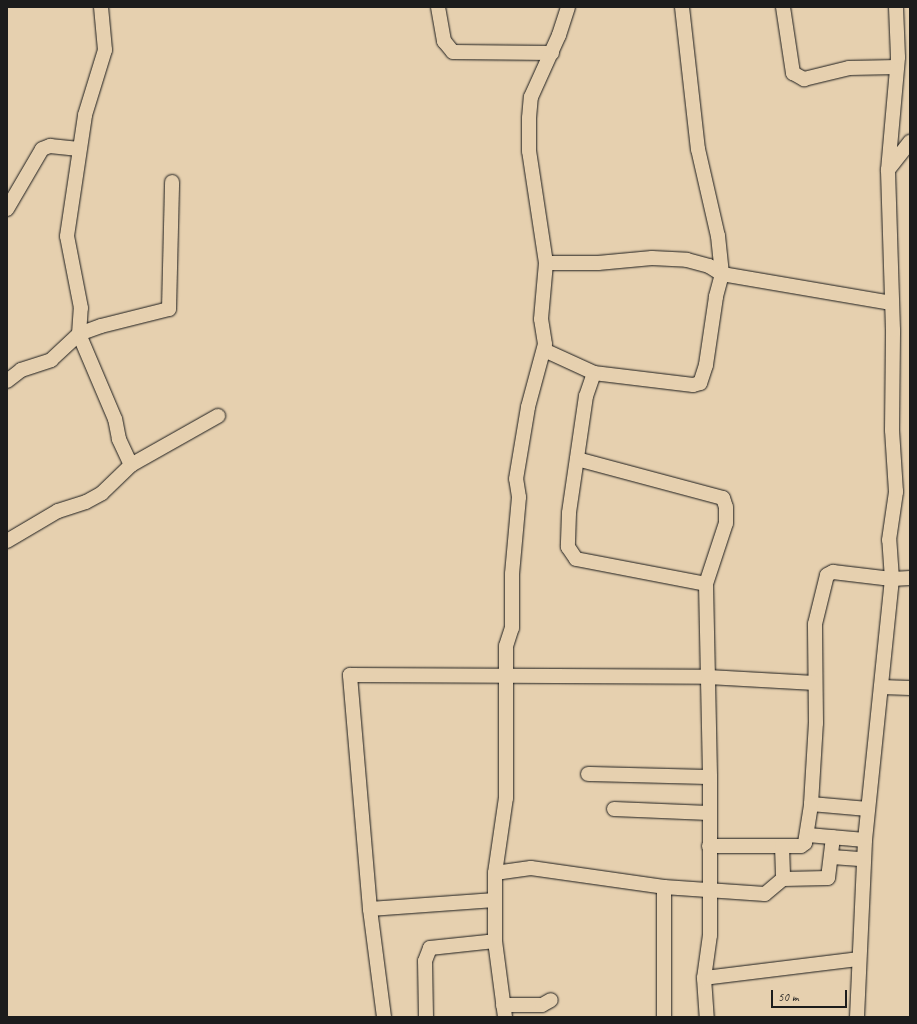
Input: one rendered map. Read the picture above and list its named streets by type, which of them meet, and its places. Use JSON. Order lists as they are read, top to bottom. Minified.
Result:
{"scale_bar":"50 m"}
